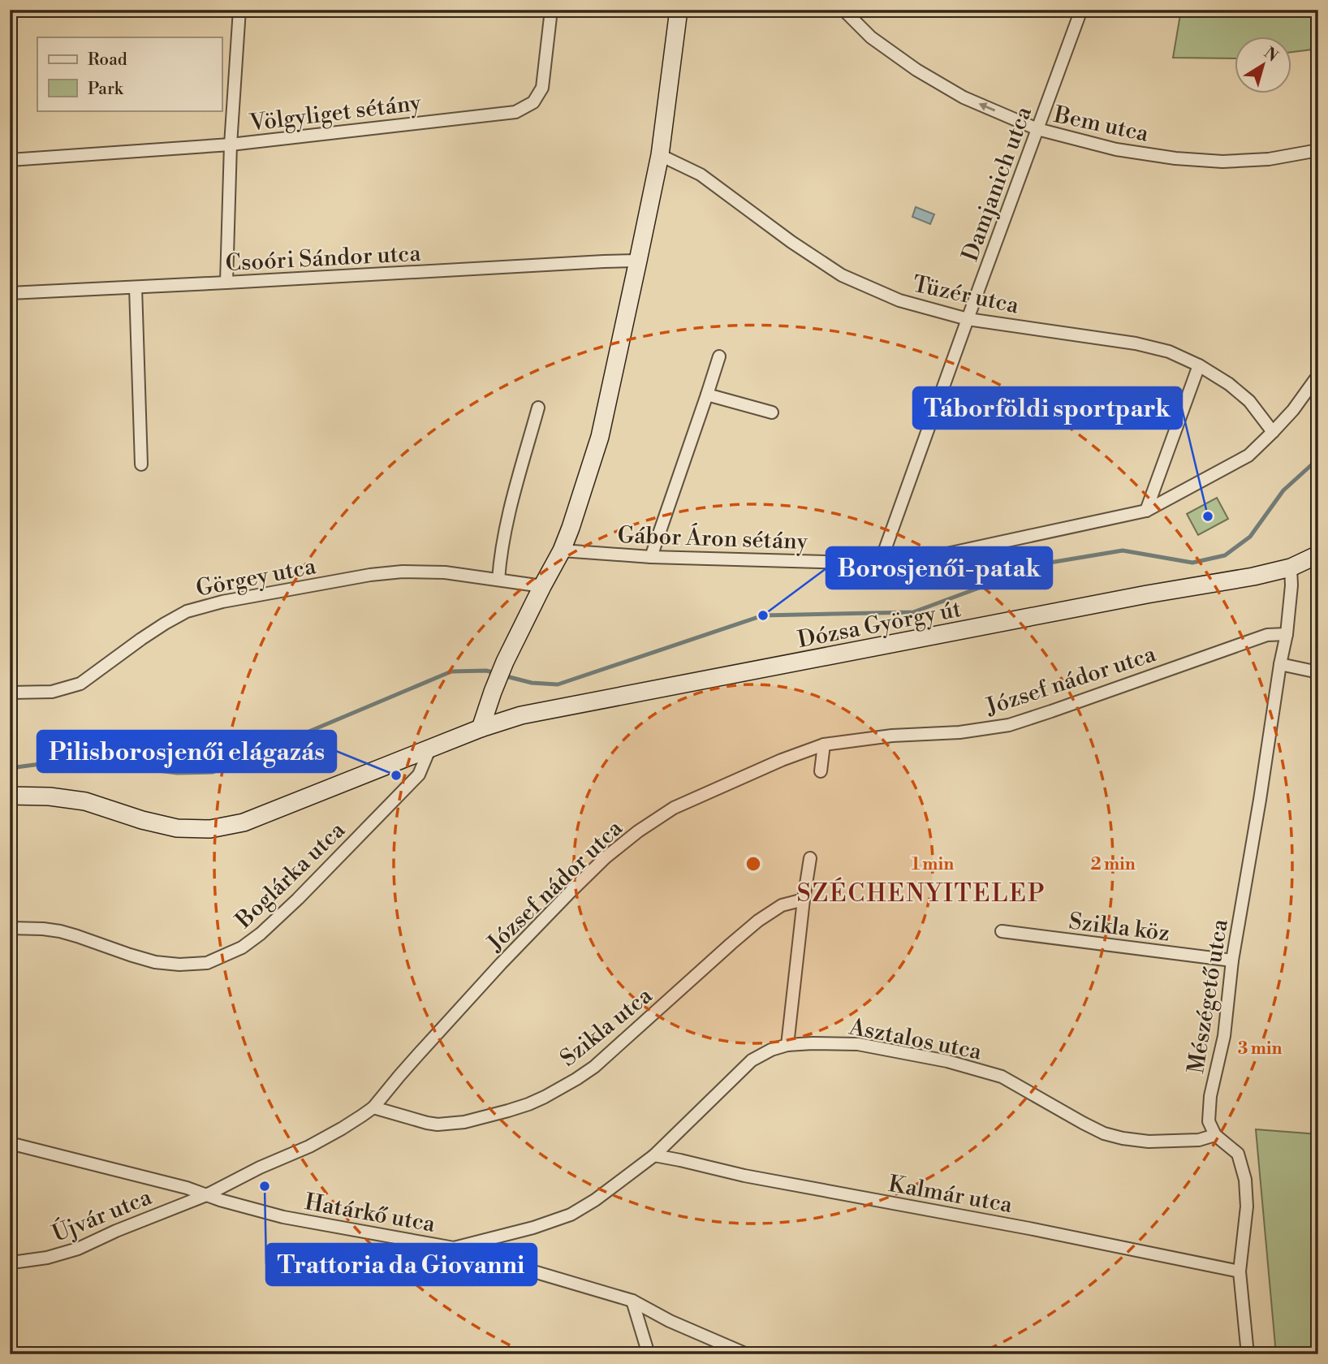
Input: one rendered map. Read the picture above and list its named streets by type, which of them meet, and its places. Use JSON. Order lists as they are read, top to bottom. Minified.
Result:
{"streets":{"main road":["Dózsa György út"],"street":["Völgyliget sétány","Bem utca","Damjanich utca","Csoóri Sándor utca","Tüzér utca","Gábor Áron sétány","Görgey utca","József nádor utca","Boglárka utca","Szikla köz","Mészégető utca","Szikla utca","Asztalos utca","Kalmár utca","Határkő utca","Újvár utca"]},"crossings":[["Bem utca","Damjanich utca"],["Damjanich utca","Tüzér utca"],["Damjanich utca","Gábor Áron sétány"],["Tüzér utca","Gábor Áron sétány"],["Dózsa György út","Boglárka utca"],["József nádor utca","Mészégető utca"],["József nádor utca","Szikla utca"],["József nádor utca","Határkő utca"],["József nádor utca","Újvár utca"],["Szikla köz","Mészégető utca"],["Mészégető utca","Asztalos utca"],["Asztalos utca","Kalmár utca"],["Asztalos utca","Határkő utca"],["Határkő utca","Újvár utca"]],"one_way":["Bem utca"],"districts":["SZÉCHENYITELEP"],"places":["Táborföldi sportpark","Borosjenői-patak","Pilisborosjenői elágazás","Trattoria da Giovanni"],"legend":["Road","Park"],"north":"top right","rings":["1 min","2 min","3 min"]}
